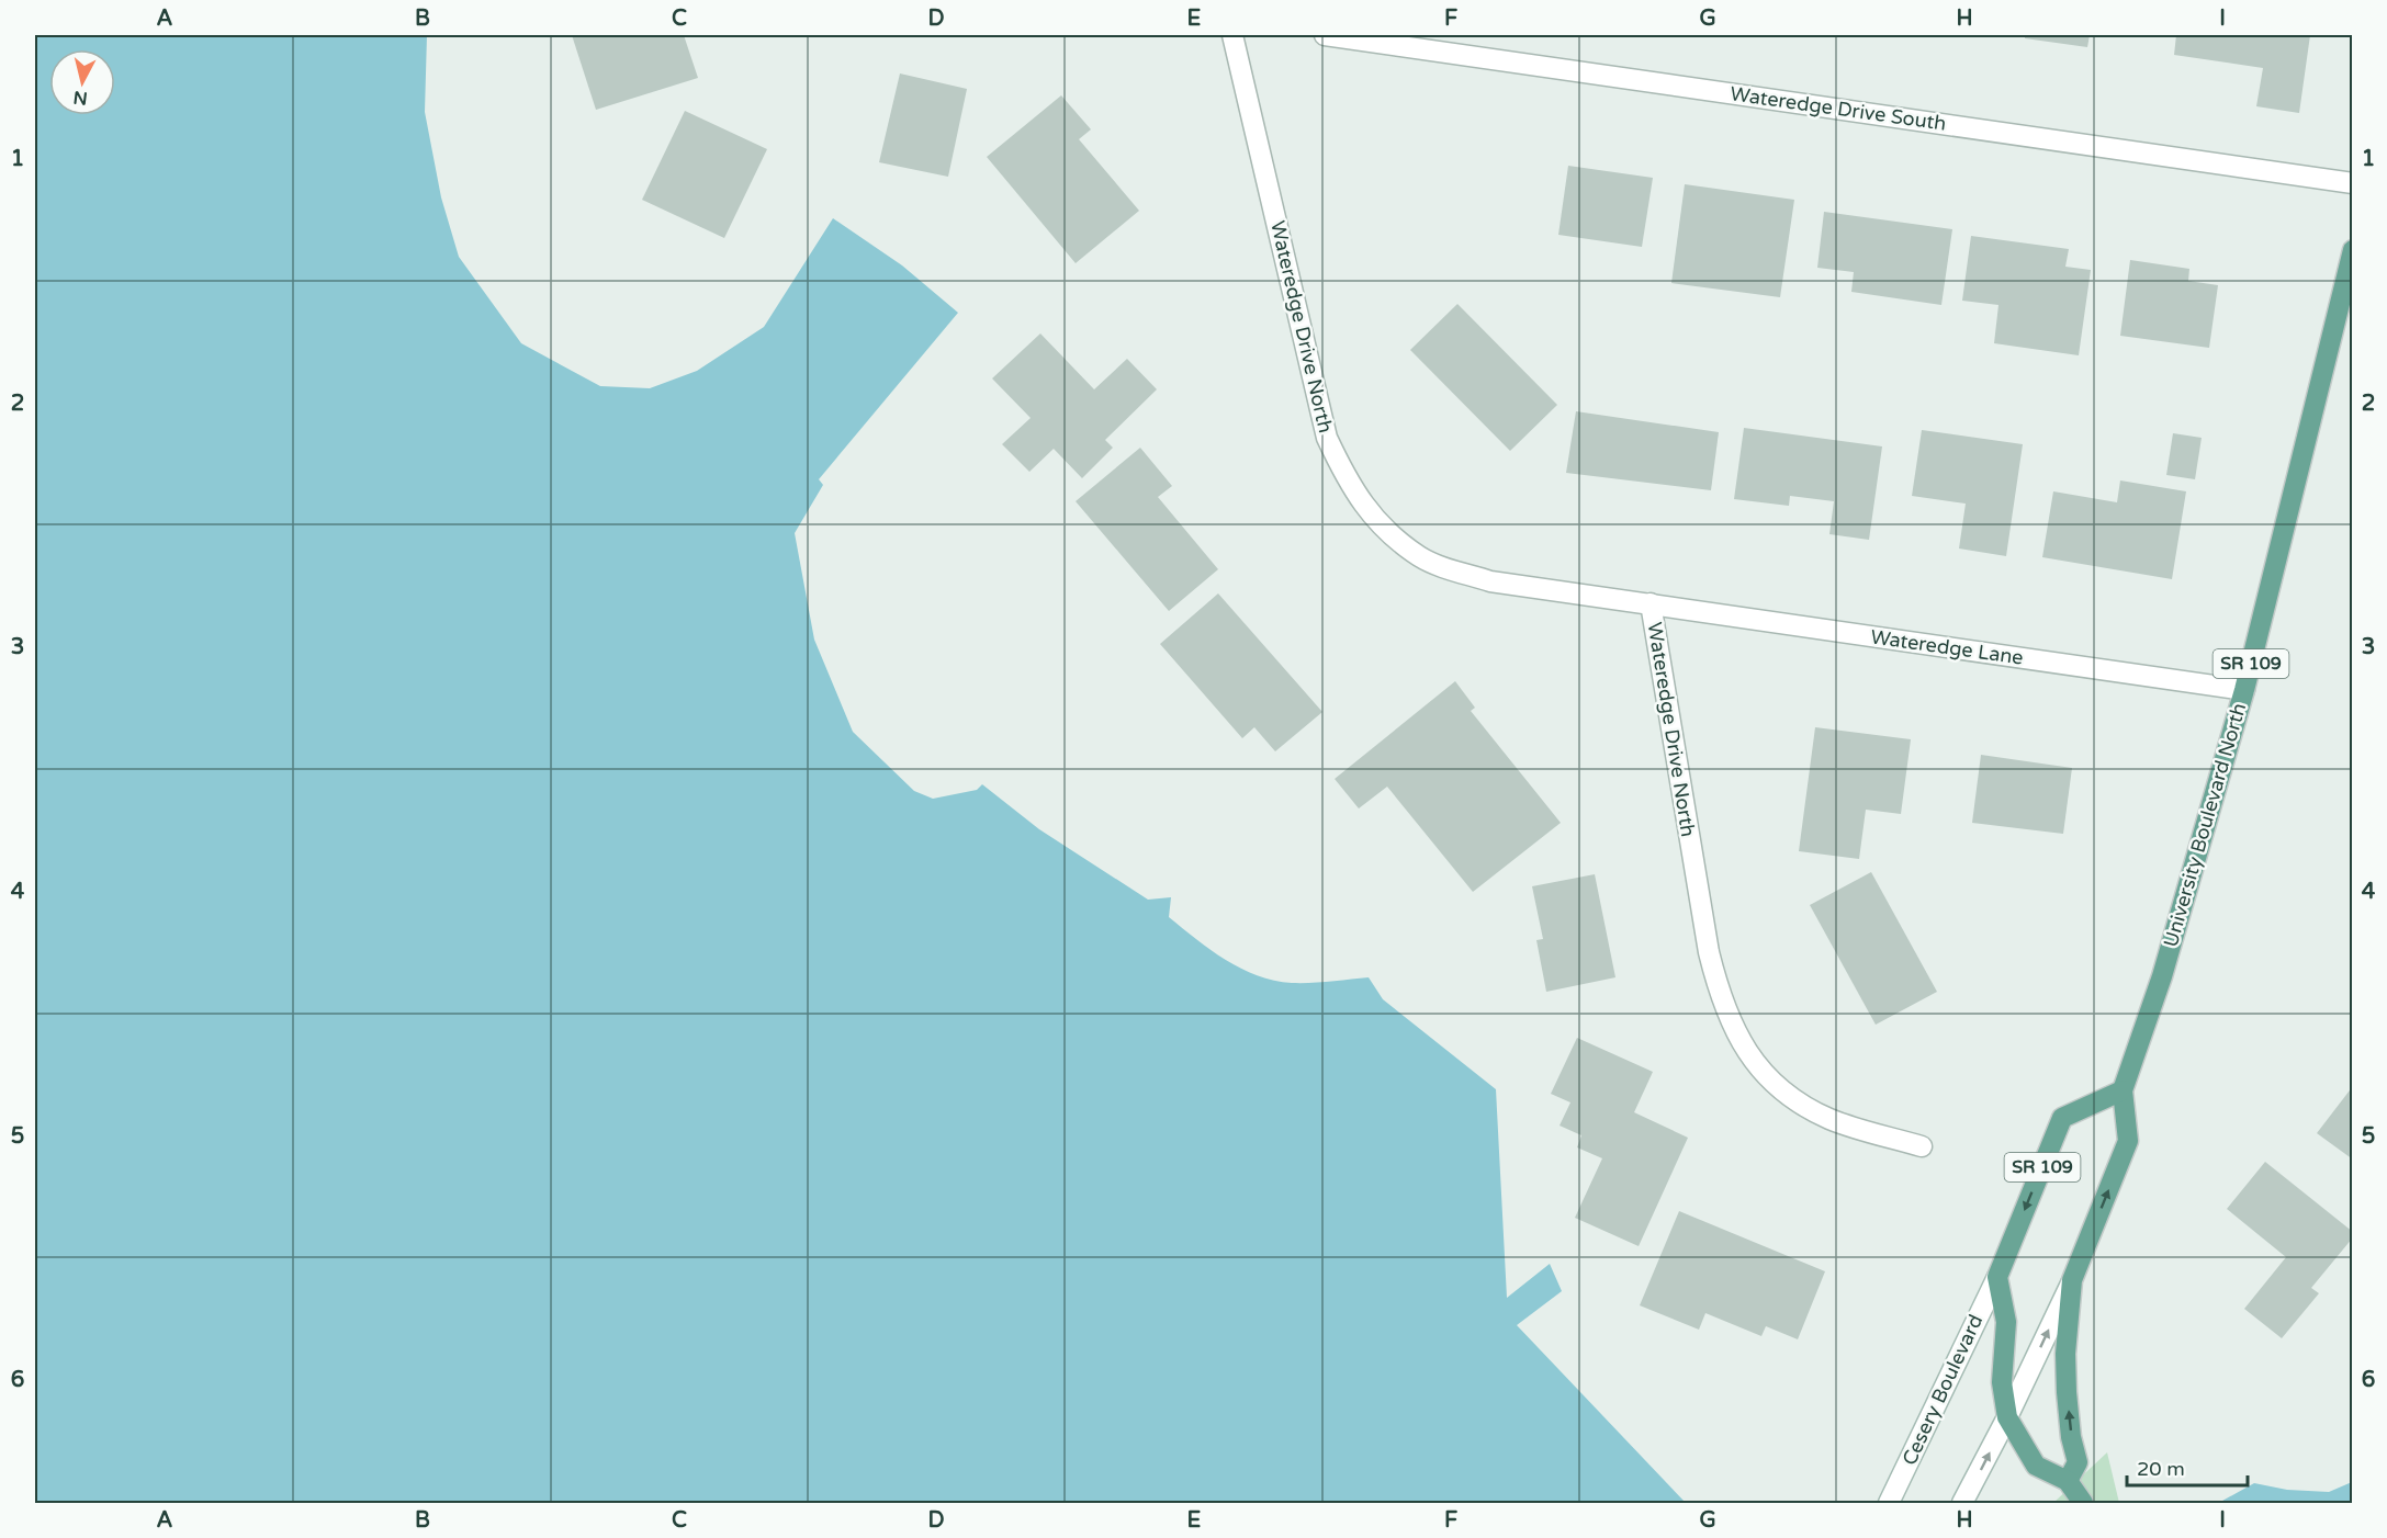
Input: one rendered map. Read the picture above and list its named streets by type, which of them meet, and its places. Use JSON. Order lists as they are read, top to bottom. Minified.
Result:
{"streets":{"main road":["SR 109","University Boulevard North"],"street":["Wateredge Drive South","Wateredge Drive North","Wateredge Lane","Cesery Boulevard"]},"crossings":[["Wateredge Drive North","Wateredge Lane"],["Wateredge Lane","University Boulevard North"],["SR 109","University Boulevard North"],["SR 109","Cesery Boulevard"]],"scale_bar":"20 m","north":"bottom","grid":{"columns":["A","B","C","D","E","F","G","H","I"],"rows":["1","2","3","4","5","6"]}}
